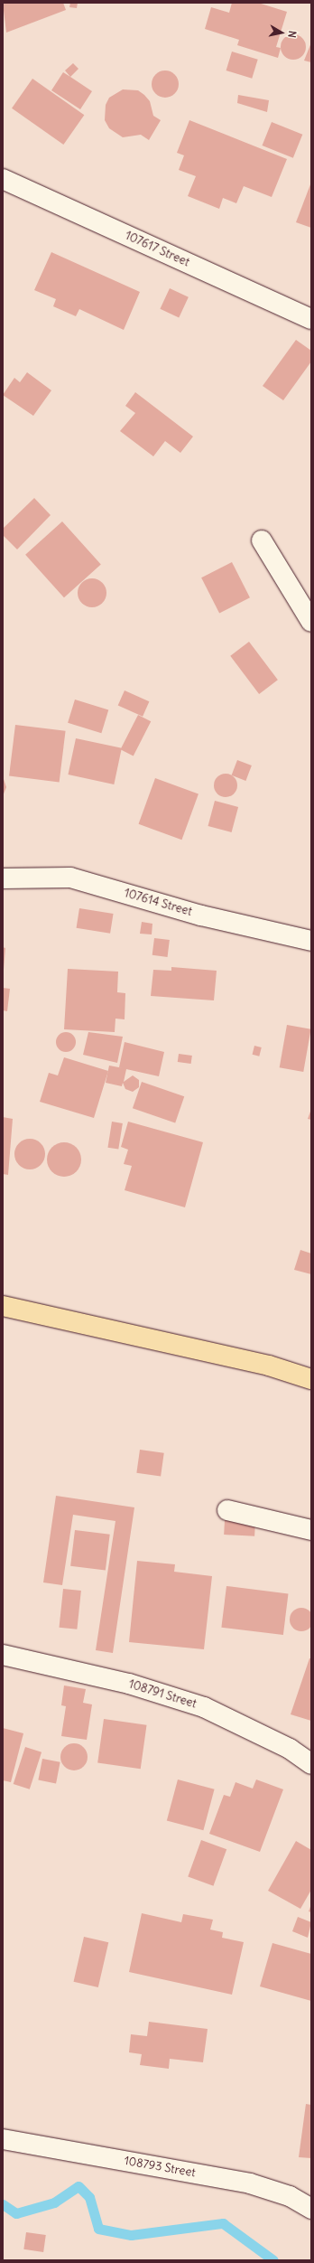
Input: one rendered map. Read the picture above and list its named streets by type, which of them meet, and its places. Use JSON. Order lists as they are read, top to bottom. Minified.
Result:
{"streets":{"street":["107617 Street","107614 Street","108791 Street","108793 Street"]},"north":"right"}
